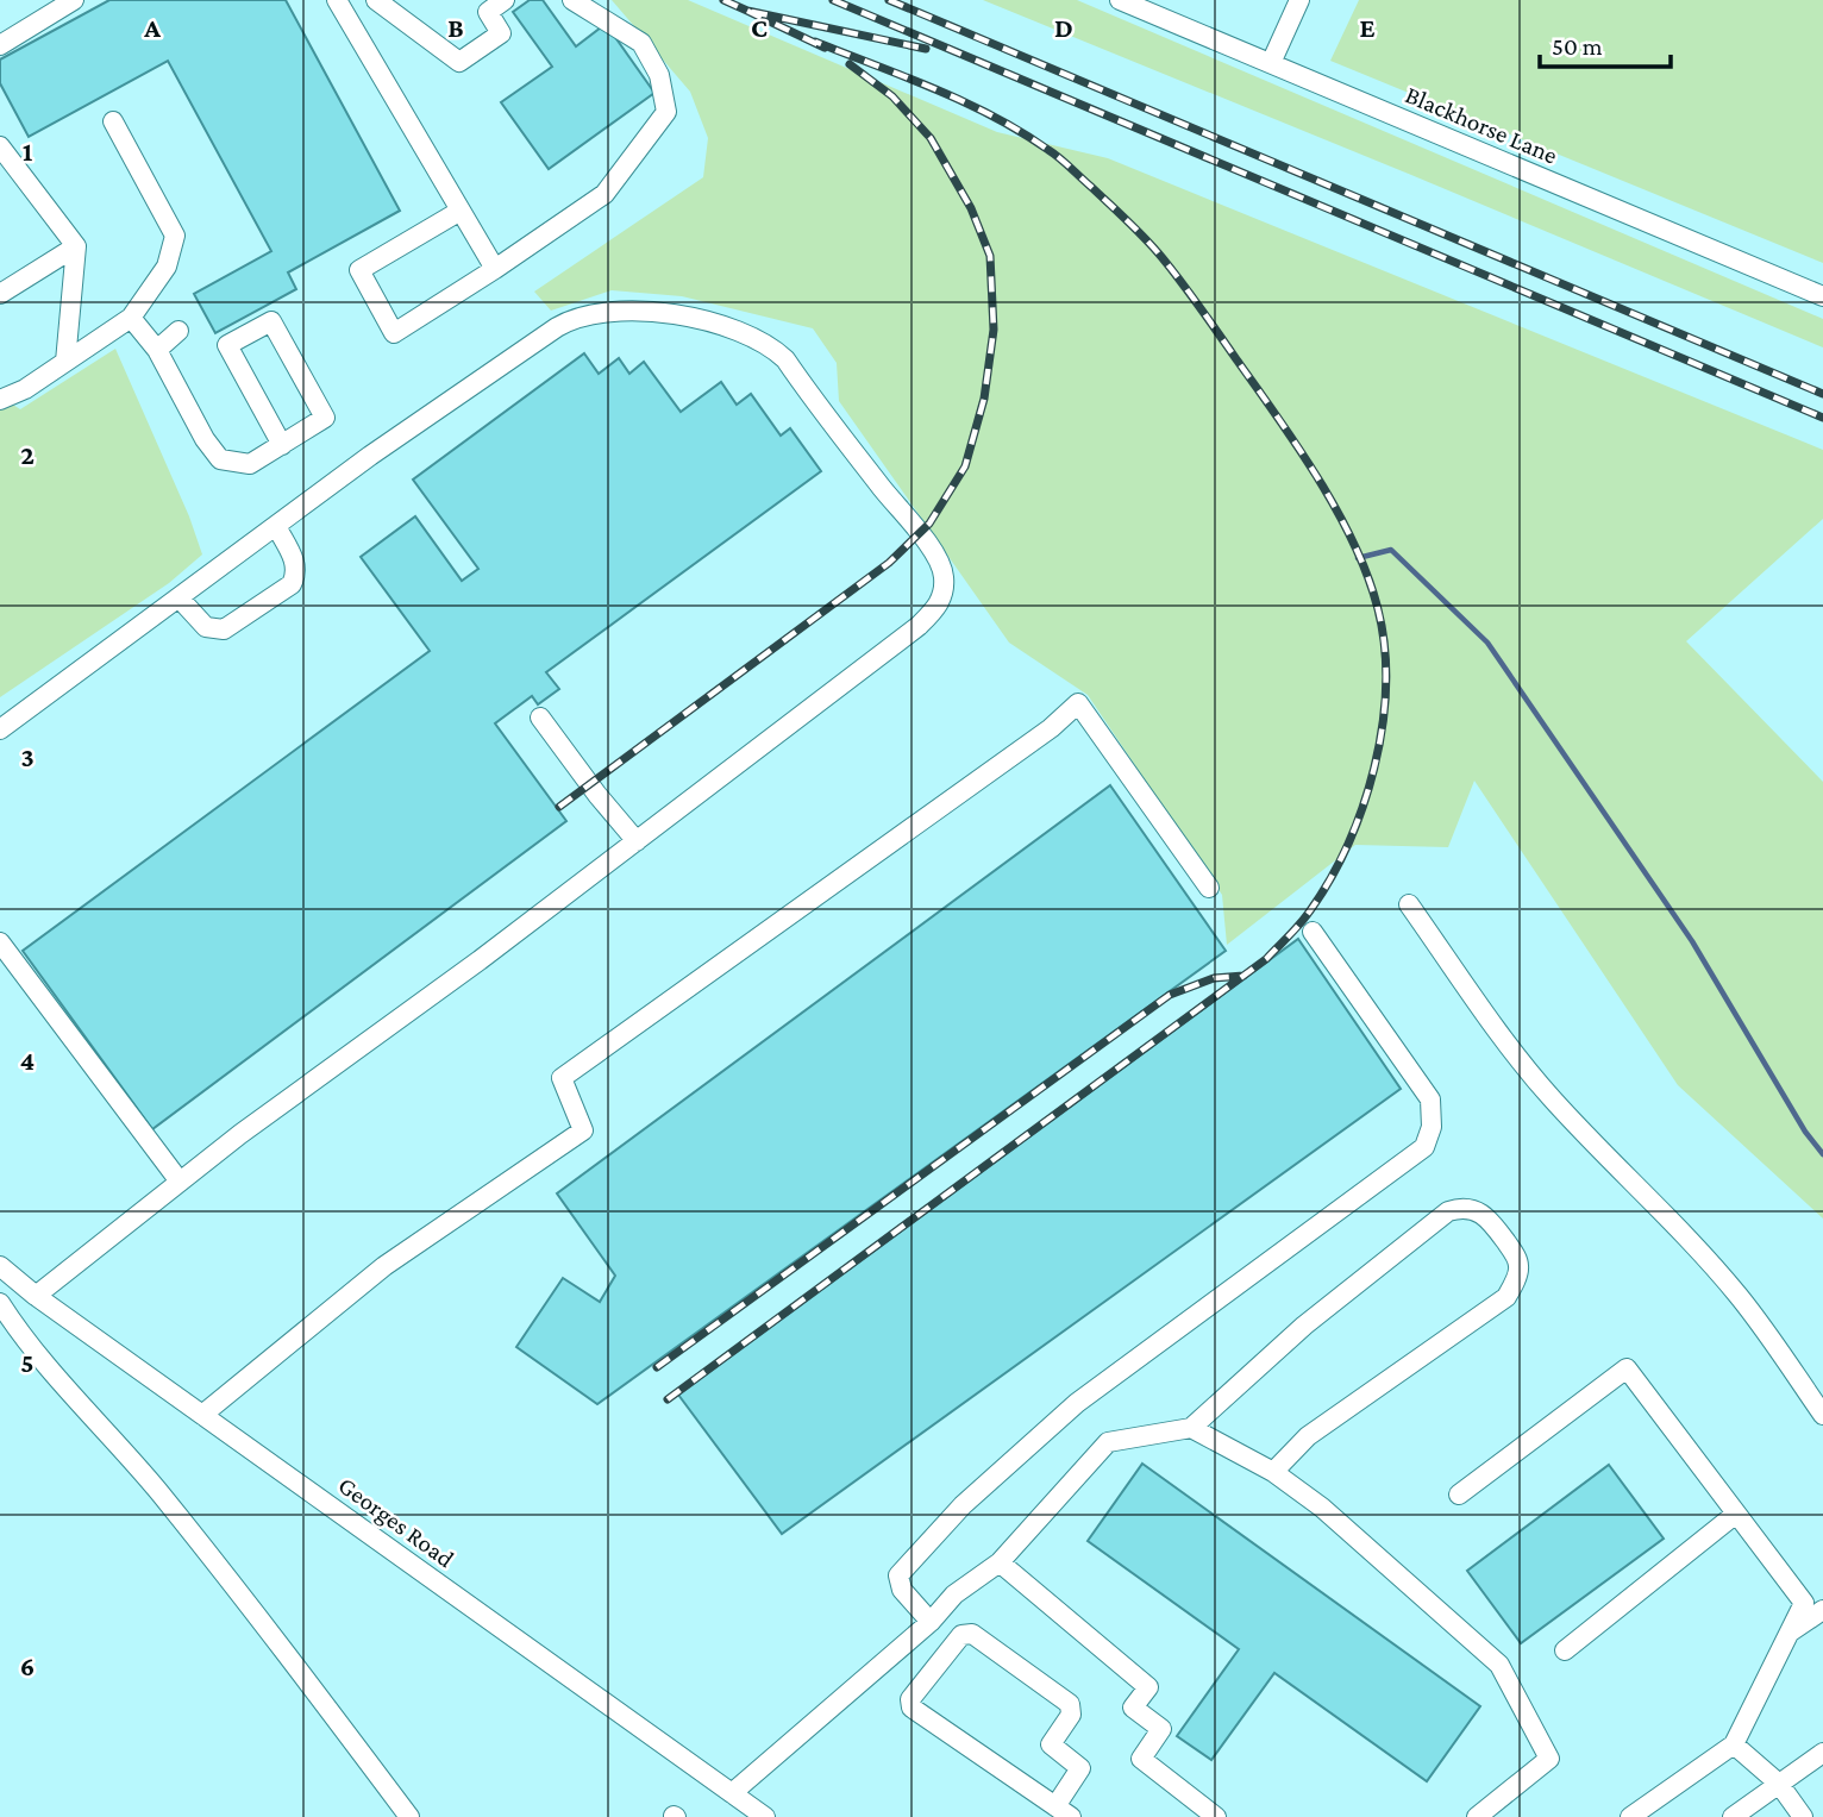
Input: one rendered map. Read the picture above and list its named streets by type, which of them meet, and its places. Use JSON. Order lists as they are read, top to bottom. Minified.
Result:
{"streets":{"street":["Blackhorse Lane","Georges Road"]},"scale_bar":"50 m","grid":{"columns":["A","B","C","D","E"],"rows":["1","2","3","4","5","6"]}}
